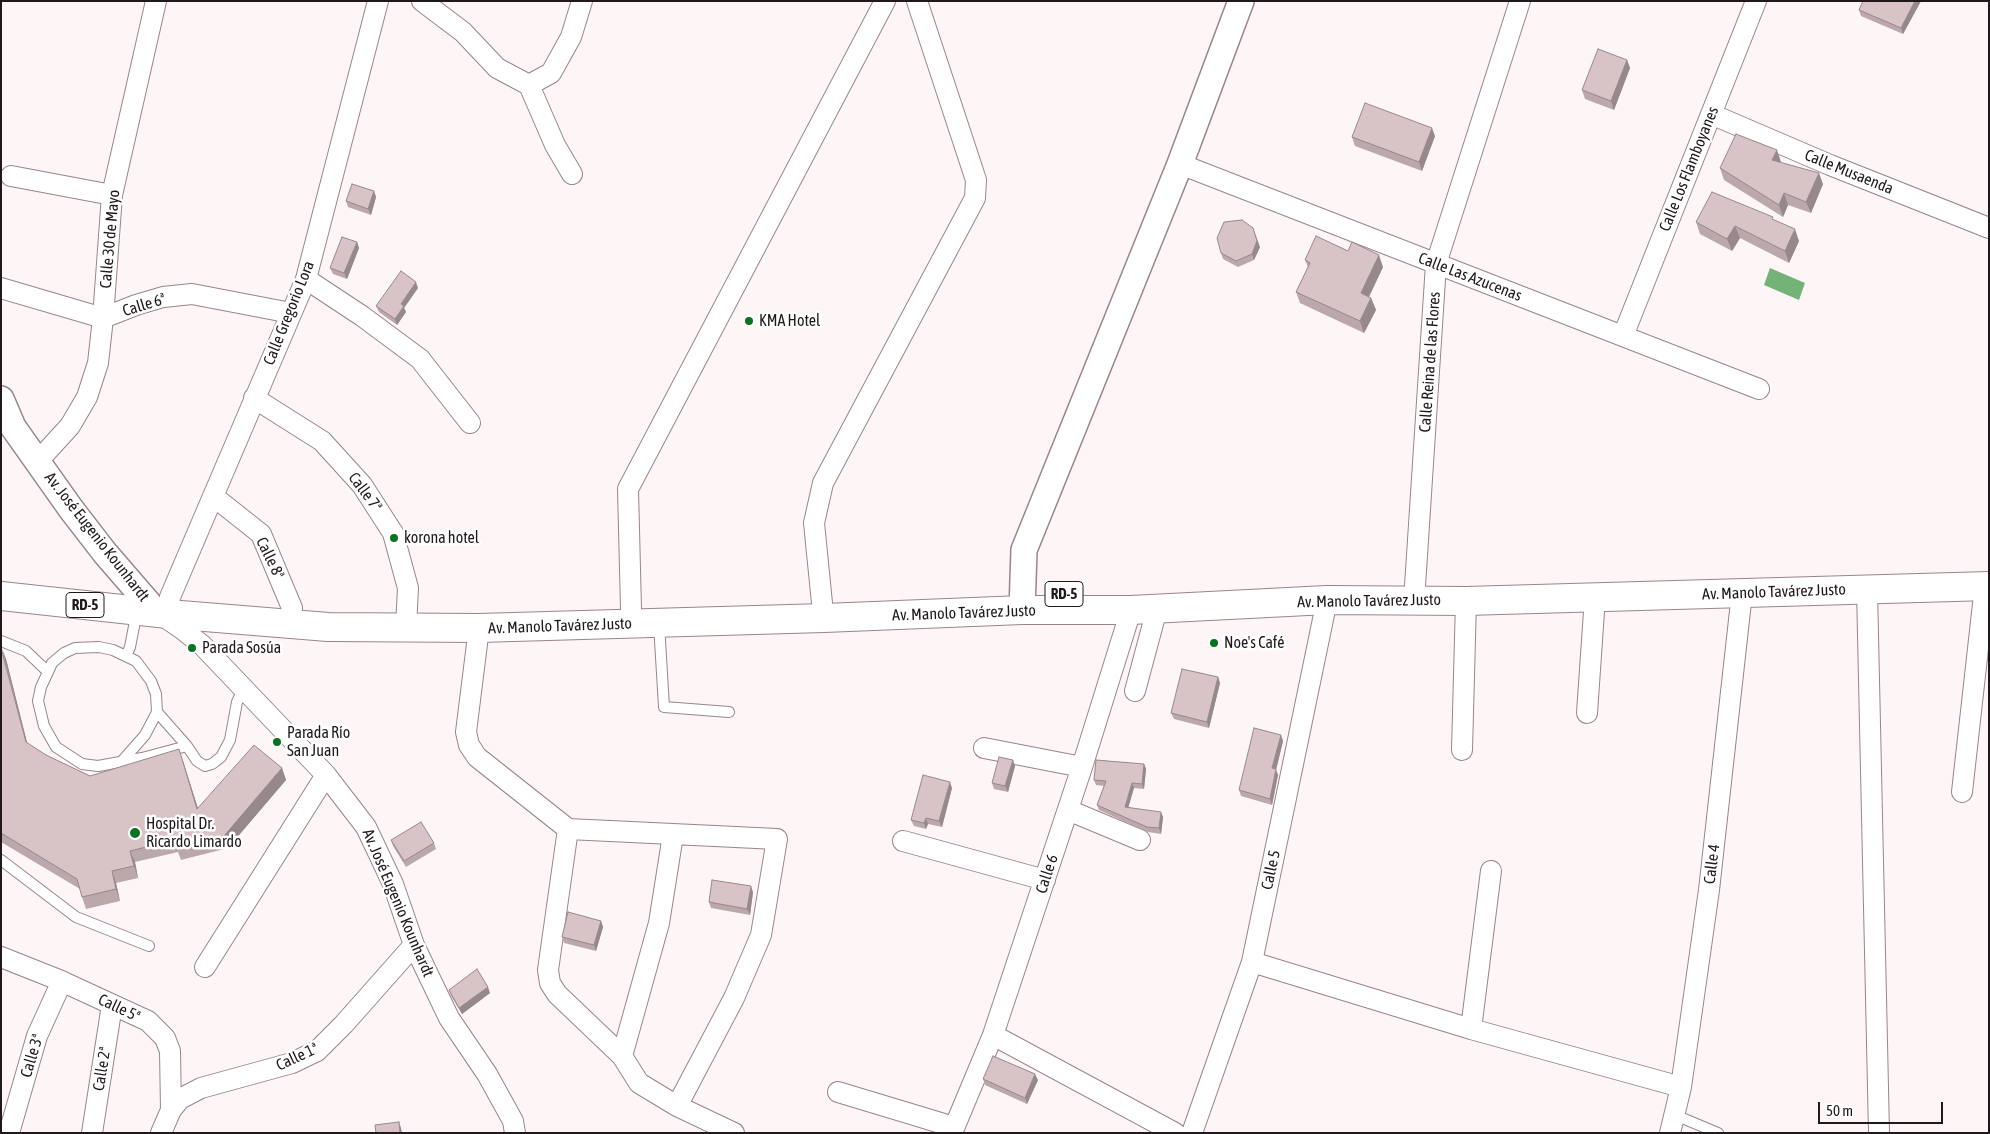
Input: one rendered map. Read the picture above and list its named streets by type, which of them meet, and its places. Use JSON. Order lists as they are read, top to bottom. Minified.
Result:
{"streets":{"main road":["Av. Manolo Tavárez Justo","RD-5"],"street":["Calle Los Flamboyanes","Calle Musaenda","Calle 30 de Mayo","Calle Las Azucenas","Calle 6ª","Calle Gregorio Lora","Calle Reina de las Flores","Calle 7ª","Av. José Eugenio Kounhardt","Calle 8ª","Calle 4","Calle 5","Calle 6","Calle 5ª","Calle 3ª","Calle 1ª","Calle 2ª"]},"crossings":[["Calle Los Flamboyanes","Calle Musaenda"],["Calle Los Flamboyanes","Calle Las Azucenas"],["Calle 30 de Mayo","Calle 6ª"],["Calle 30 de Mayo","Av. José Eugenio Kounhardt"],["Calle Las Azucenas","Calle Reina de las Flores"],["Calle 6ª","Calle Gregorio Lora"],["Calle Gregorio Lora","Calle 7ª"],["Calle Gregorio Lora","Av. José Eugenio Kounhardt"],["Calle Gregorio Lora","Calle 8ª"],["Calle Gregorio Lora","Av. Manolo Tavárez Justo"],["Calle Reina de las Flores","Av. Manolo Tavárez Justo"],["Calle 7ª","Av. Manolo Tavárez Justo"],["Av. José Eugenio Kounhardt","Av. Manolo Tavárez Justo"],["Av. José Eugenio Kounhardt","Calle 1ª"],["Calle 8ª","Av. Manolo Tavárez Justo"],["Av. Manolo Tavárez Justo","Calle 4"],["Av. Manolo Tavárez Justo","Calle 5"],["Av. Manolo Tavárez Justo","Calle 6"],["Calle 5ª","Calle 3ª"],["Calle 5ª","Calle 1ª"],["Calle 5ª","Calle 2ª"]],"places":["KMA Hotel","korona hotel","Noe's Café","Parada Sosúa","Parada Río San Juan","Hospital Dr. Ricardo Limardo"],"scale_bar":"50 m"}
